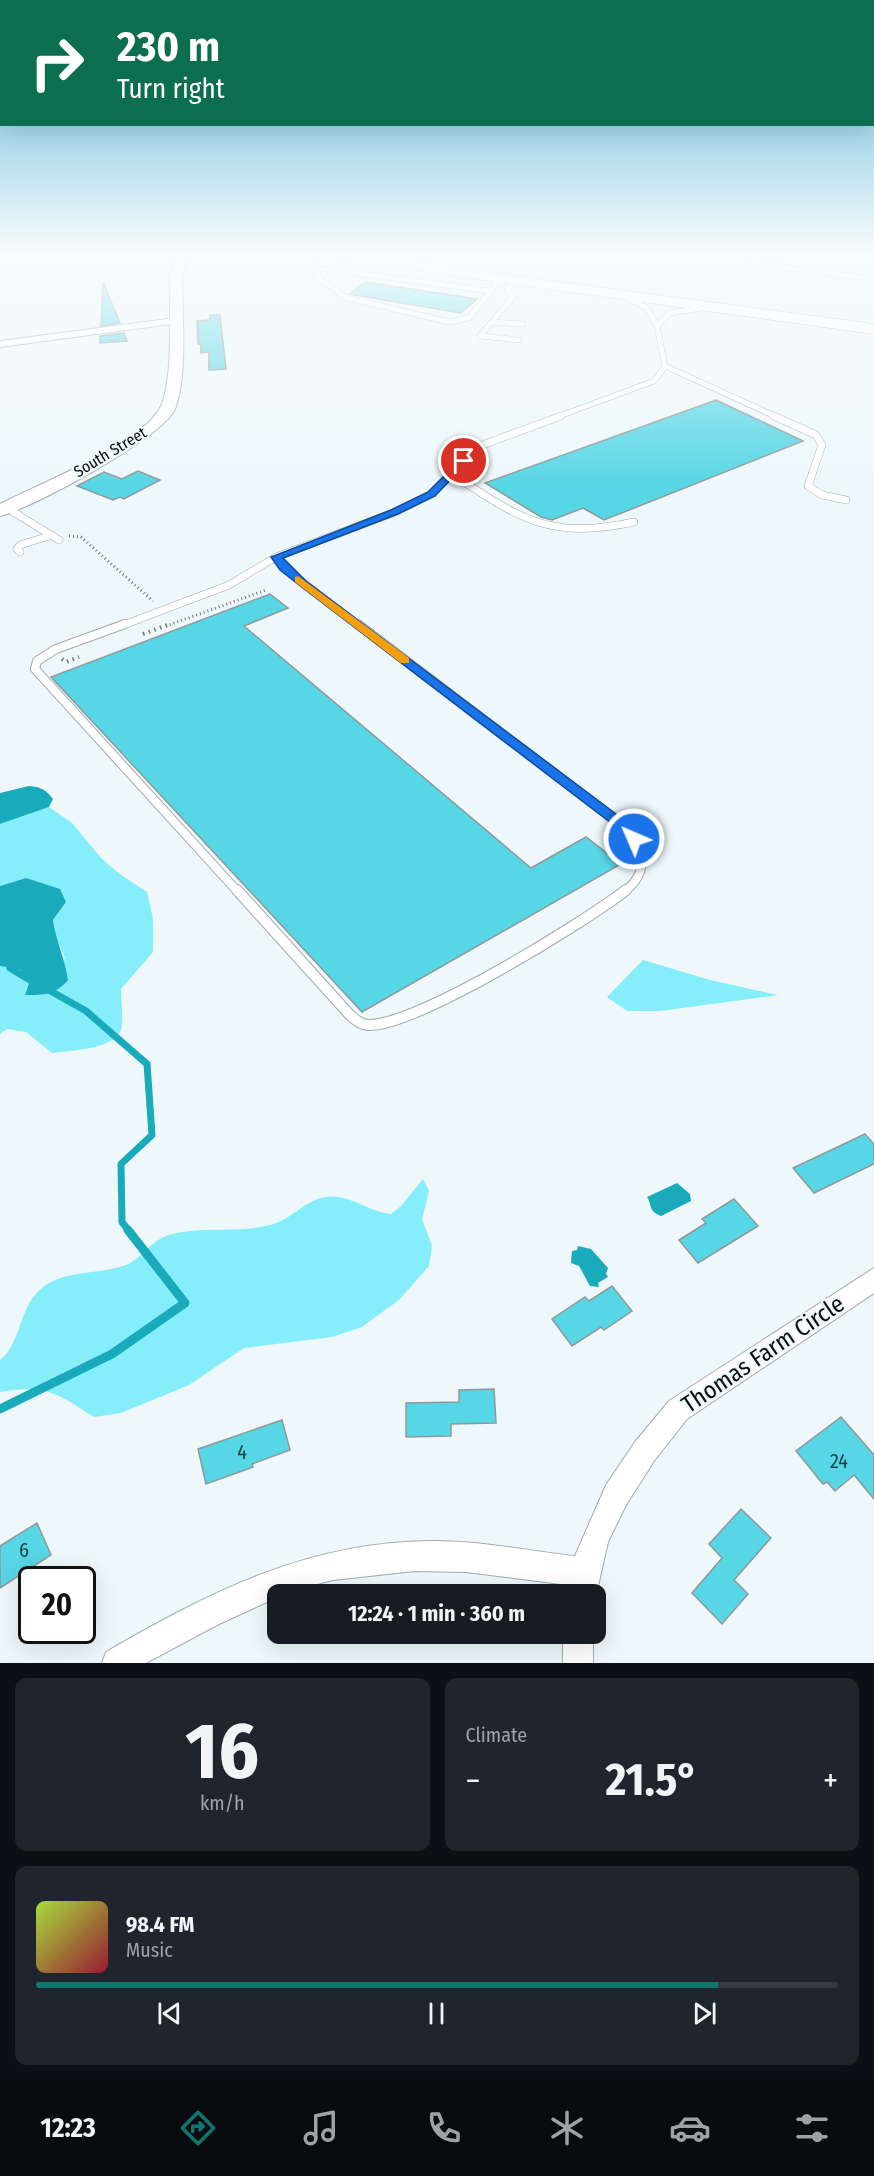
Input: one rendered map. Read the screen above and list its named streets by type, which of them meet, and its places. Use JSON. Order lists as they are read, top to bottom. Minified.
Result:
{"streets":{"street":["South Street","Thomas Farm Circle"]},"house_numbers":["4","24","6"],"page":{"turn":["230 m","Turn right"],"limit":"20","trip":"12:24 · 1 min · 360 m","tile":[["16","km/h"],"Climate"],"heat":["−","21.5°","+"],"song":["98.4 FM","Music"],"tabs":"12:23"}}
